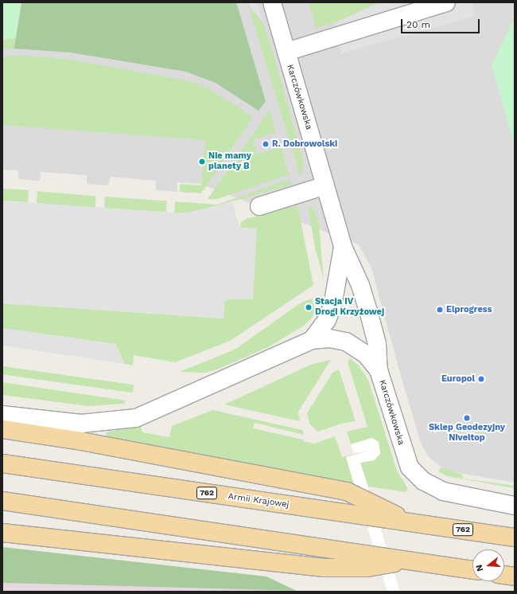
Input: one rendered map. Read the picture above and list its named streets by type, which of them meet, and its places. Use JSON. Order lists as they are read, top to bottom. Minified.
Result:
{"streets":{"main road":["762","Armii Krajowej"],"street":["Karczówkowska"]},"places":["R. Dobrowolski","Nie mamy planety B","Stacja IV Drogi Krzyżowej","Elprogress","Europol","Sklep Geodezyjny Niveltop"],"scale_bar":"20 m","north":"left"}
